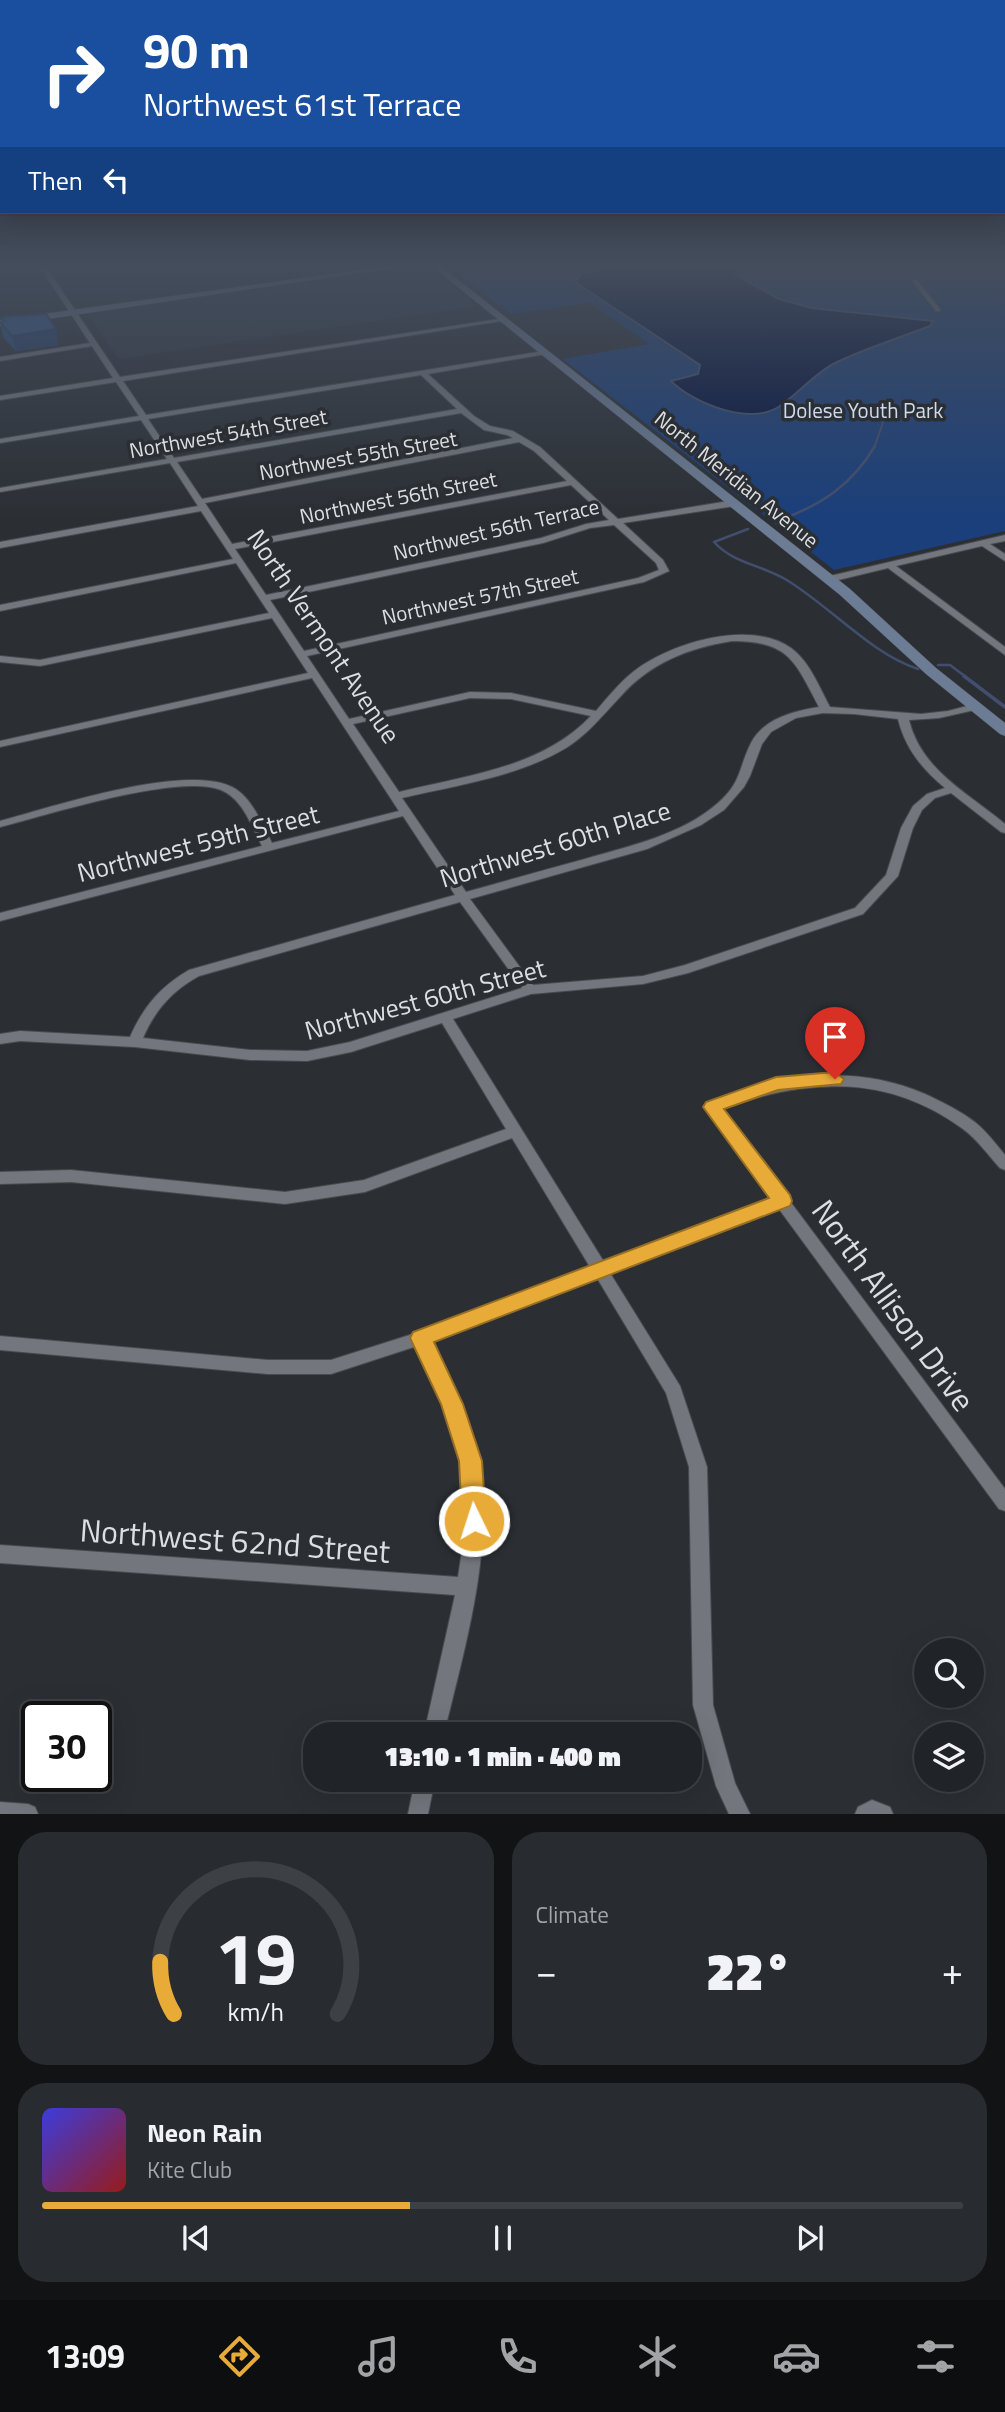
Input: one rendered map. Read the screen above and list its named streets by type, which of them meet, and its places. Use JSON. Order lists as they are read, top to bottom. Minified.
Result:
{"streets":{"main road":["North Meridian Avenue"],"street":["Northwest 54th Street","Northwest 55th Street","Northwest 56th Street","Northwest 56th Terrace","Northwest 57th Street","North Vermont Avenue","Northwest 59th Street","Northwest 60th Place","Northwest 60th Street","North Allison Drive","Northwest 62nd Street"]},"crossings":[["Northwest 54th Street","North Vermont Avenue"],["Northwest 55th Street","North Vermont Avenue"],["North Meridian Avenue","Northwest 56th Terrace"],["North Meridian Avenue","Northwest 60th Place"],["Northwest 56th Street","North Vermont Avenue"],["Northwest 56th Terrace","North Vermont Avenue"],["Northwest 57th Street","North Vermont Avenue"],["North Vermont Avenue","Northwest 59th Street"],["North Vermont Avenue","Northwest 60th Place"],["North Vermont Avenue","Northwest 60th Street"],["Northwest 60th Place","Northwest 60th Street"]],"parks":["Dolese Youth Park"],"page":{"turn":["90 m","Northwest 61st Terrace"],"then":"Then","limit":"30","trip":"13:10 · 1 min · 400 m","tile":"Climate","heat":["−","22°","+"],"song":["Neon Rain","Kite Club"],"tabs":"13:09","gauge":["19","km/h"]}}
